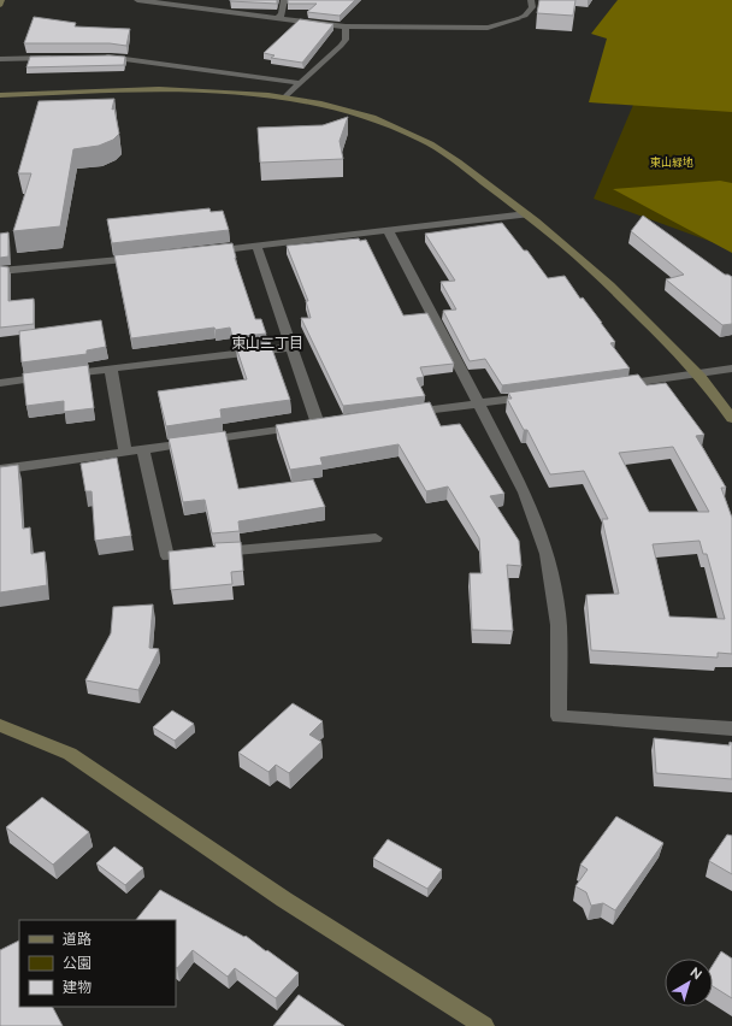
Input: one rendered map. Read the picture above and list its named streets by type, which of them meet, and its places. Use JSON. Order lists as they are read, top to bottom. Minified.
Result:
{"districts":["東山二丁目"],"parks":["東山緑地"],"legend":["道路","公園","建物"],"north":"top right"}
